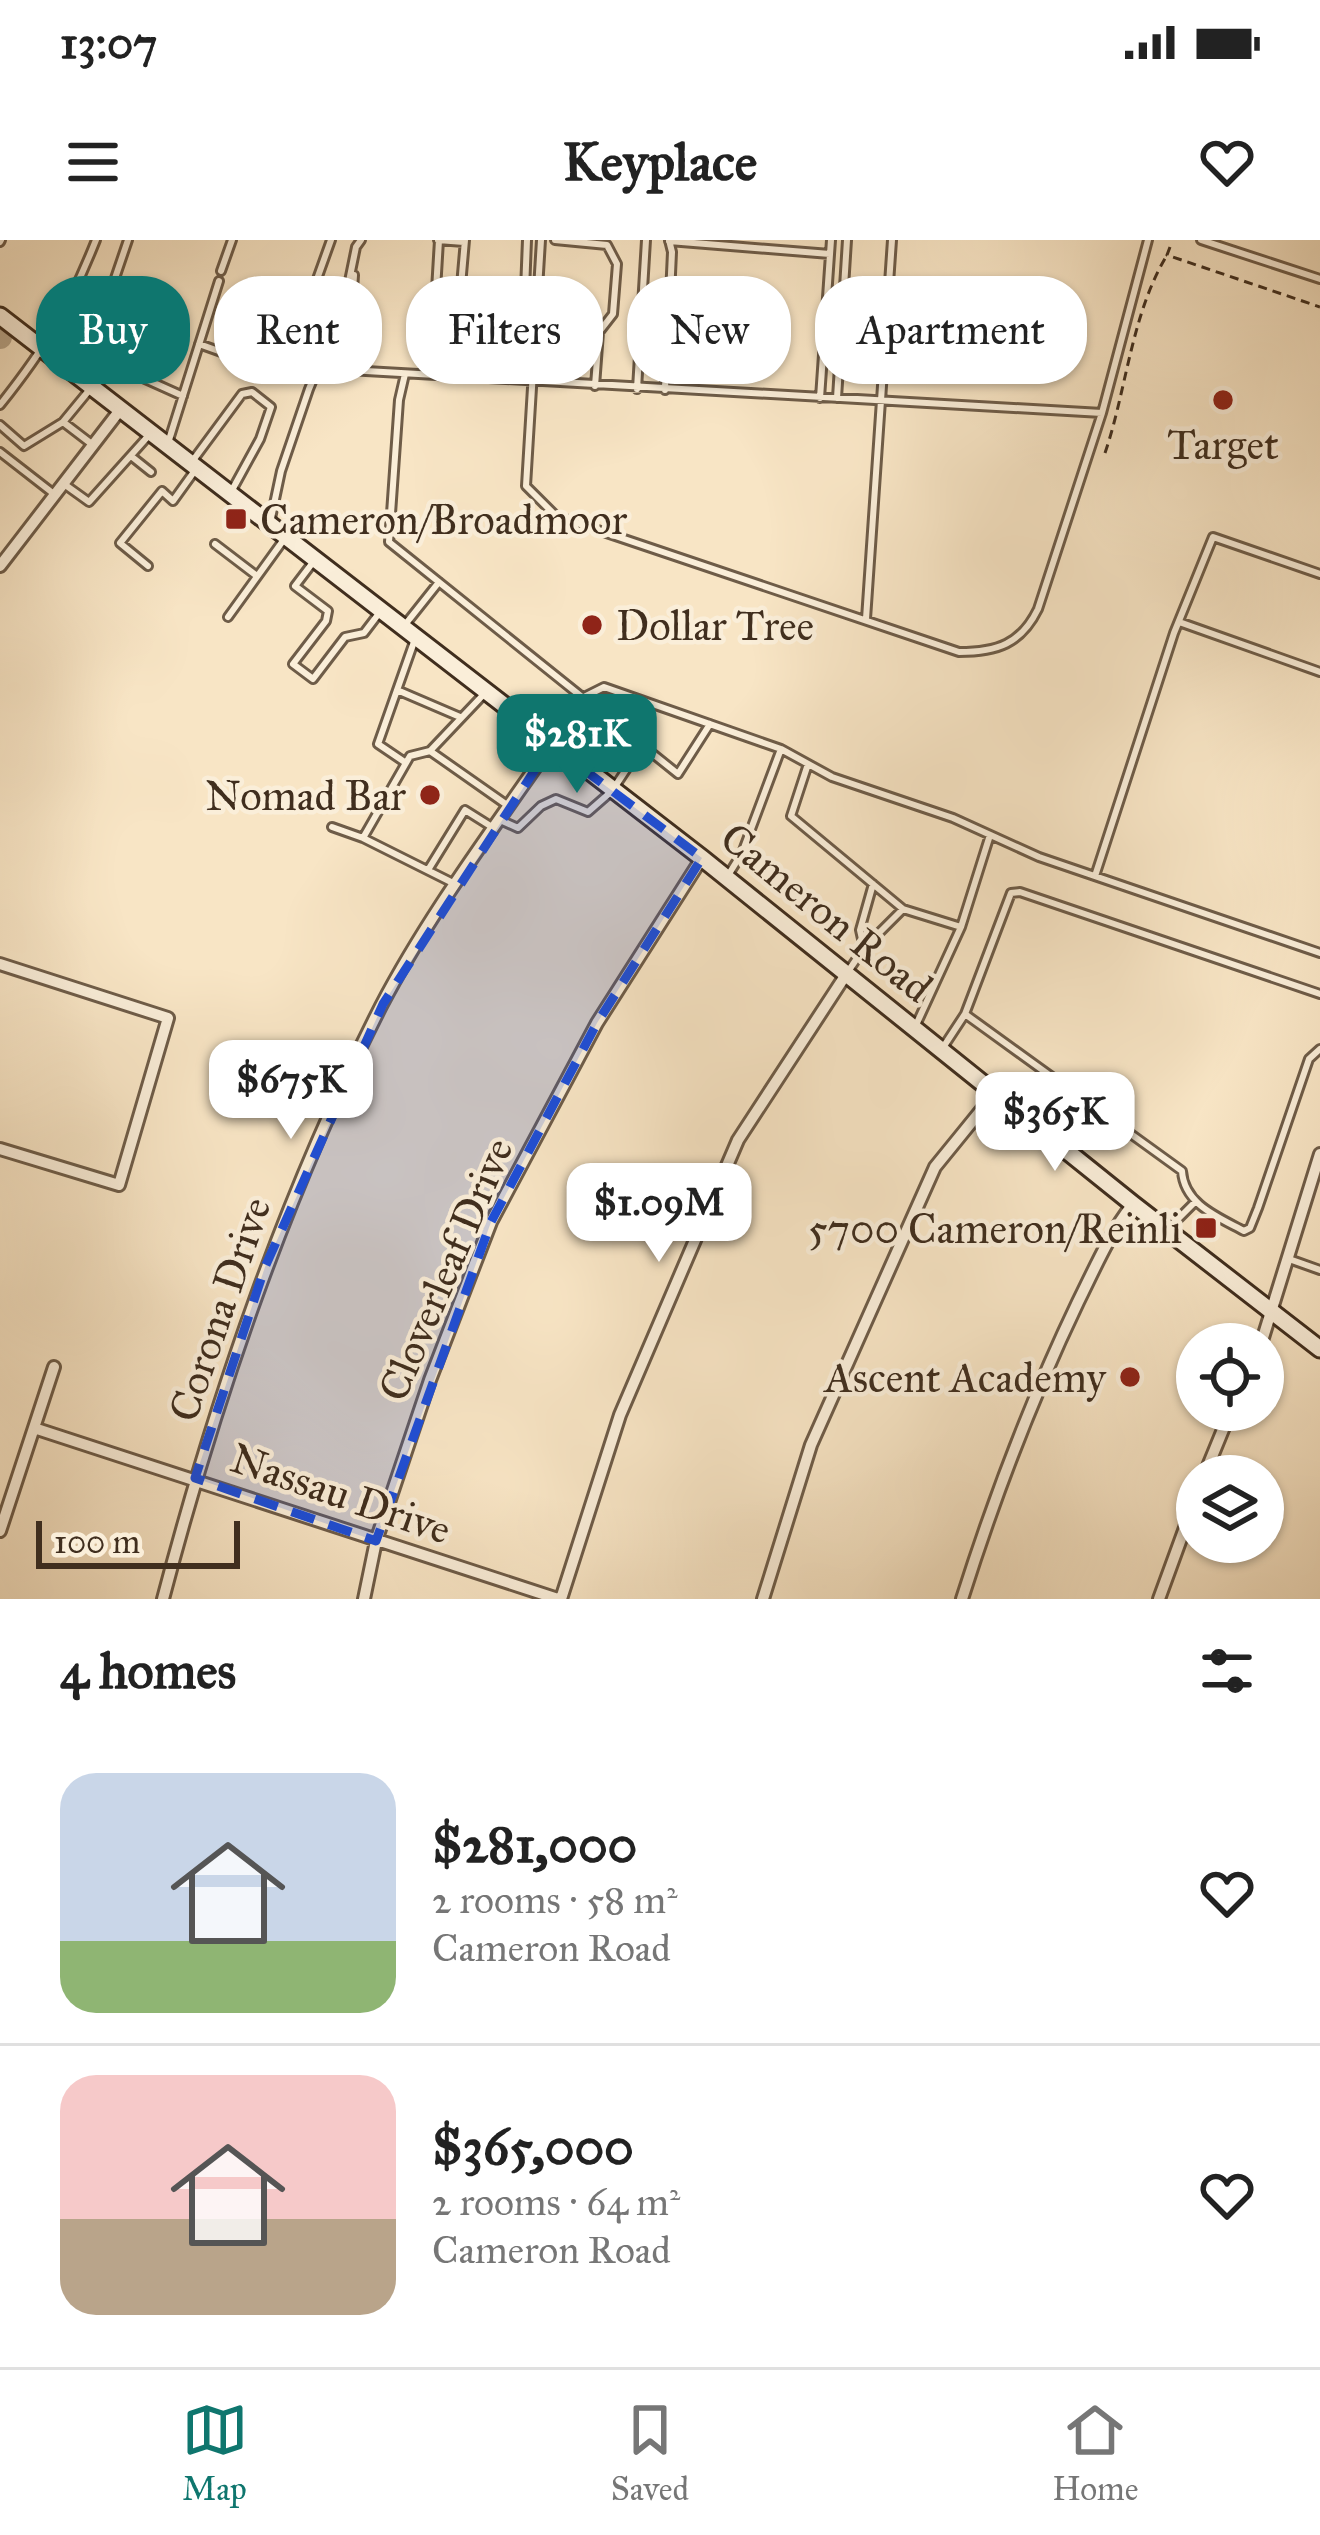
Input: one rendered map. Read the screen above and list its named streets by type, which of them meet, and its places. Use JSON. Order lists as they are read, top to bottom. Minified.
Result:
{"streets":{"main road":["Cameron Road"],"street":["Cloverleaf Drive","Corona Drive","Nassau Drive"]},"crossings":[["Cameron Road","Cloverleaf Drive"],["Cameron Road","Corona Drive"],["Cloverleaf Drive","Nassau Drive"],["Corona Drive","Nassau Drive"]],"places":{"other":["Target","Dollar Tree","Nomad Bar","Ascent Academy"],"transit":["Cameron/Broadmoor","5700 Cameron/Reinli"]},"scale_bar":"100 m","page":{"status":"13:07","header":"Keyplace","chip":["Buy","Rent","Filters","New","Apartment"],"price":["$281K","$675K","$365K","$1.09M"],"scale":"100 m","heading":"4 homes","list":[{"name":"$281,000","note":"2 rooms · 58 m² · Cameron Road"},{"name":"$365,000","note":"2 rooms · 64 m² · Cameron Road"}],"tabs":["Map","Saved","Home"]}}
